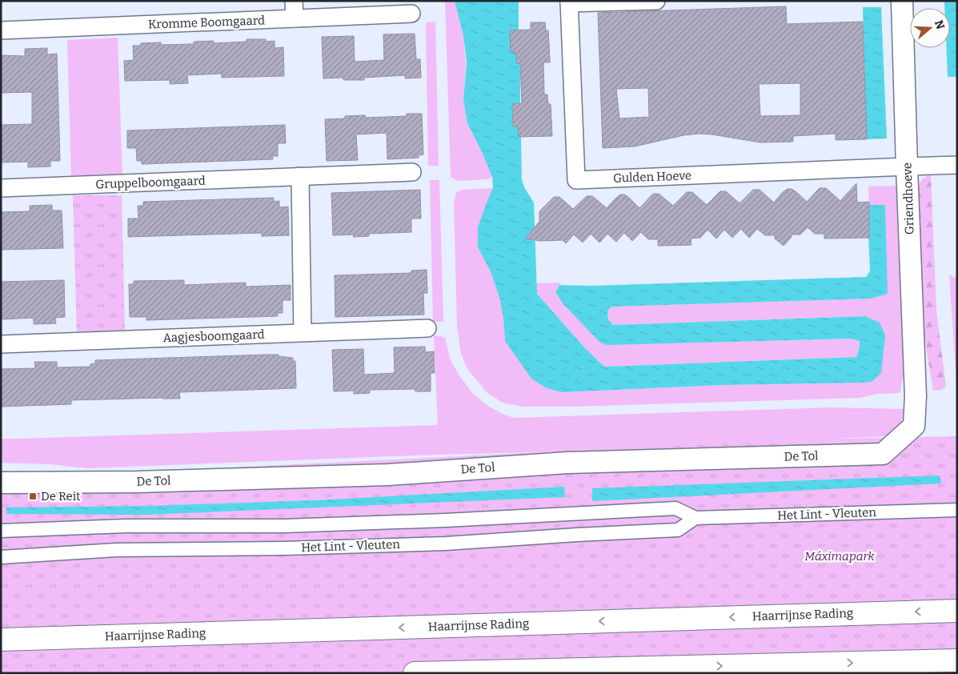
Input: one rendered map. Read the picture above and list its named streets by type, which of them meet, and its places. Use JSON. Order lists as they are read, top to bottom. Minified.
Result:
{"streets":{"main road":["Haarrijnse Rading"],"street":["Kromme Boomgaard","Gulden Hoeve","Gruppelboomgaard","Griendhoeve","Aagjesboomgaard","De Tol","Het Lint - Vleuten"]},"crossings":[["Gulden Hoeve","Griendhoeve"],["Griendhoeve","De Tol"]],"parks":["Máximapark"],"places":{"transit":["De Reit"]},"north":"right"}
